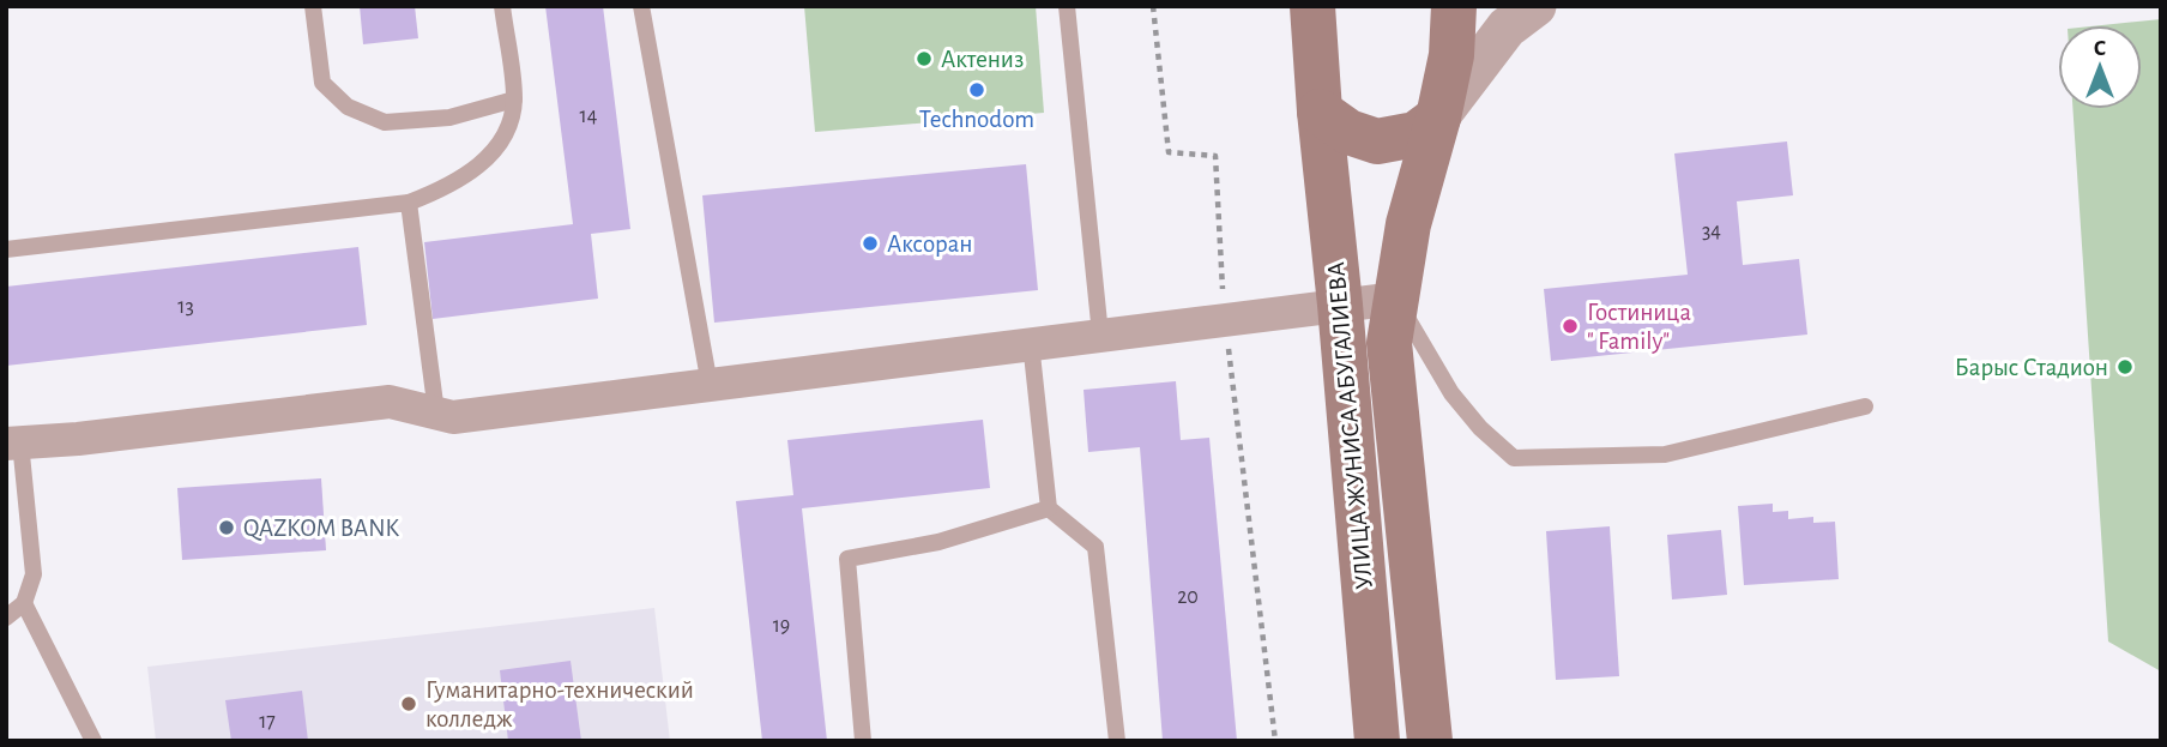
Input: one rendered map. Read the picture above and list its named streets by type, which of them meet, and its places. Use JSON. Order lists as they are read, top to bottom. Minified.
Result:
{"streets":{"main road":["УЛИЦА ЖУНИСА АБУГАЛИЕВА"]},"places":["Актениз","Technodom","Аксоран","Гостиница \" Family\"","Барыс Стадион","QAZKOM BANK","Гуманитарно-технический колледж"],"house_numbers":["14","34","13","20","19","17"],"north":"top"}
